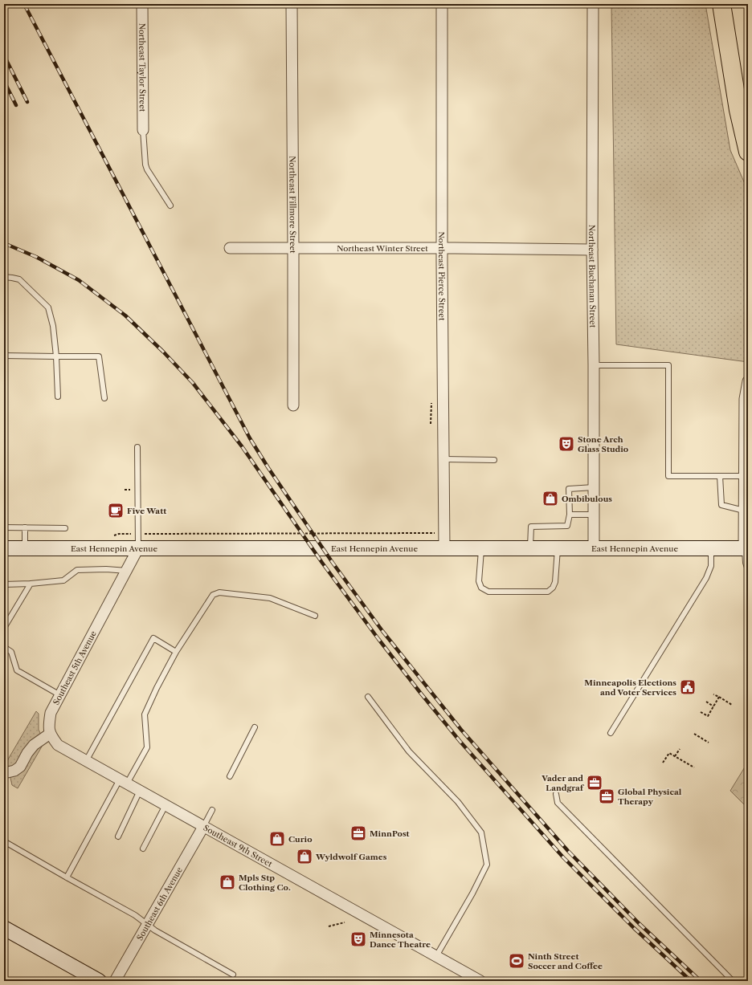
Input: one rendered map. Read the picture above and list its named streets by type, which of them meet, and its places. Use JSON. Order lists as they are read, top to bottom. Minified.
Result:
{"streets":{"main road":["East Hennepin Avenue"],"street":["Northeast Taylor Street","Northeast Fillmore Street","Northeast Winter Street","Northeast Pierce Street","Northeast Buchanan Street","Southeast 5th Avenue","Southeast 9th Street","Southeast 6th Avenue"]},"crossings":[["Northeast Fillmore Street","Northeast Winter Street"],["Northeast Winter Street","Northeast Pierce Street"],["Northeast Winter Street","Northeast Buchanan Street"],["Northeast Pierce Street","East Hennepin Avenue"],["Northeast Buchanan Street","East Hennepin Avenue"],["East Hennepin Avenue","Southeast 5th Avenue"],["Southeast 5th Avenue","Southeast 9th Street"],["Southeast 9th Street","Southeast 6th Avenue"]],"places":{"theatre":["Stone Arch Glass Studio","Minnesota Dance Theatre"],"shop":["Ombibulous","Curio","Wyldwolf Games","Mpls Stp Clothing Co."],"cafe":["Five Watt"],"public building":["Minneapolis Elections and Voter Services"],"office":["Vader and Landgraf","Global Physical Therapy","MinnPost"],"sports":["Ninth Street Soccer and Coffee"]}}
